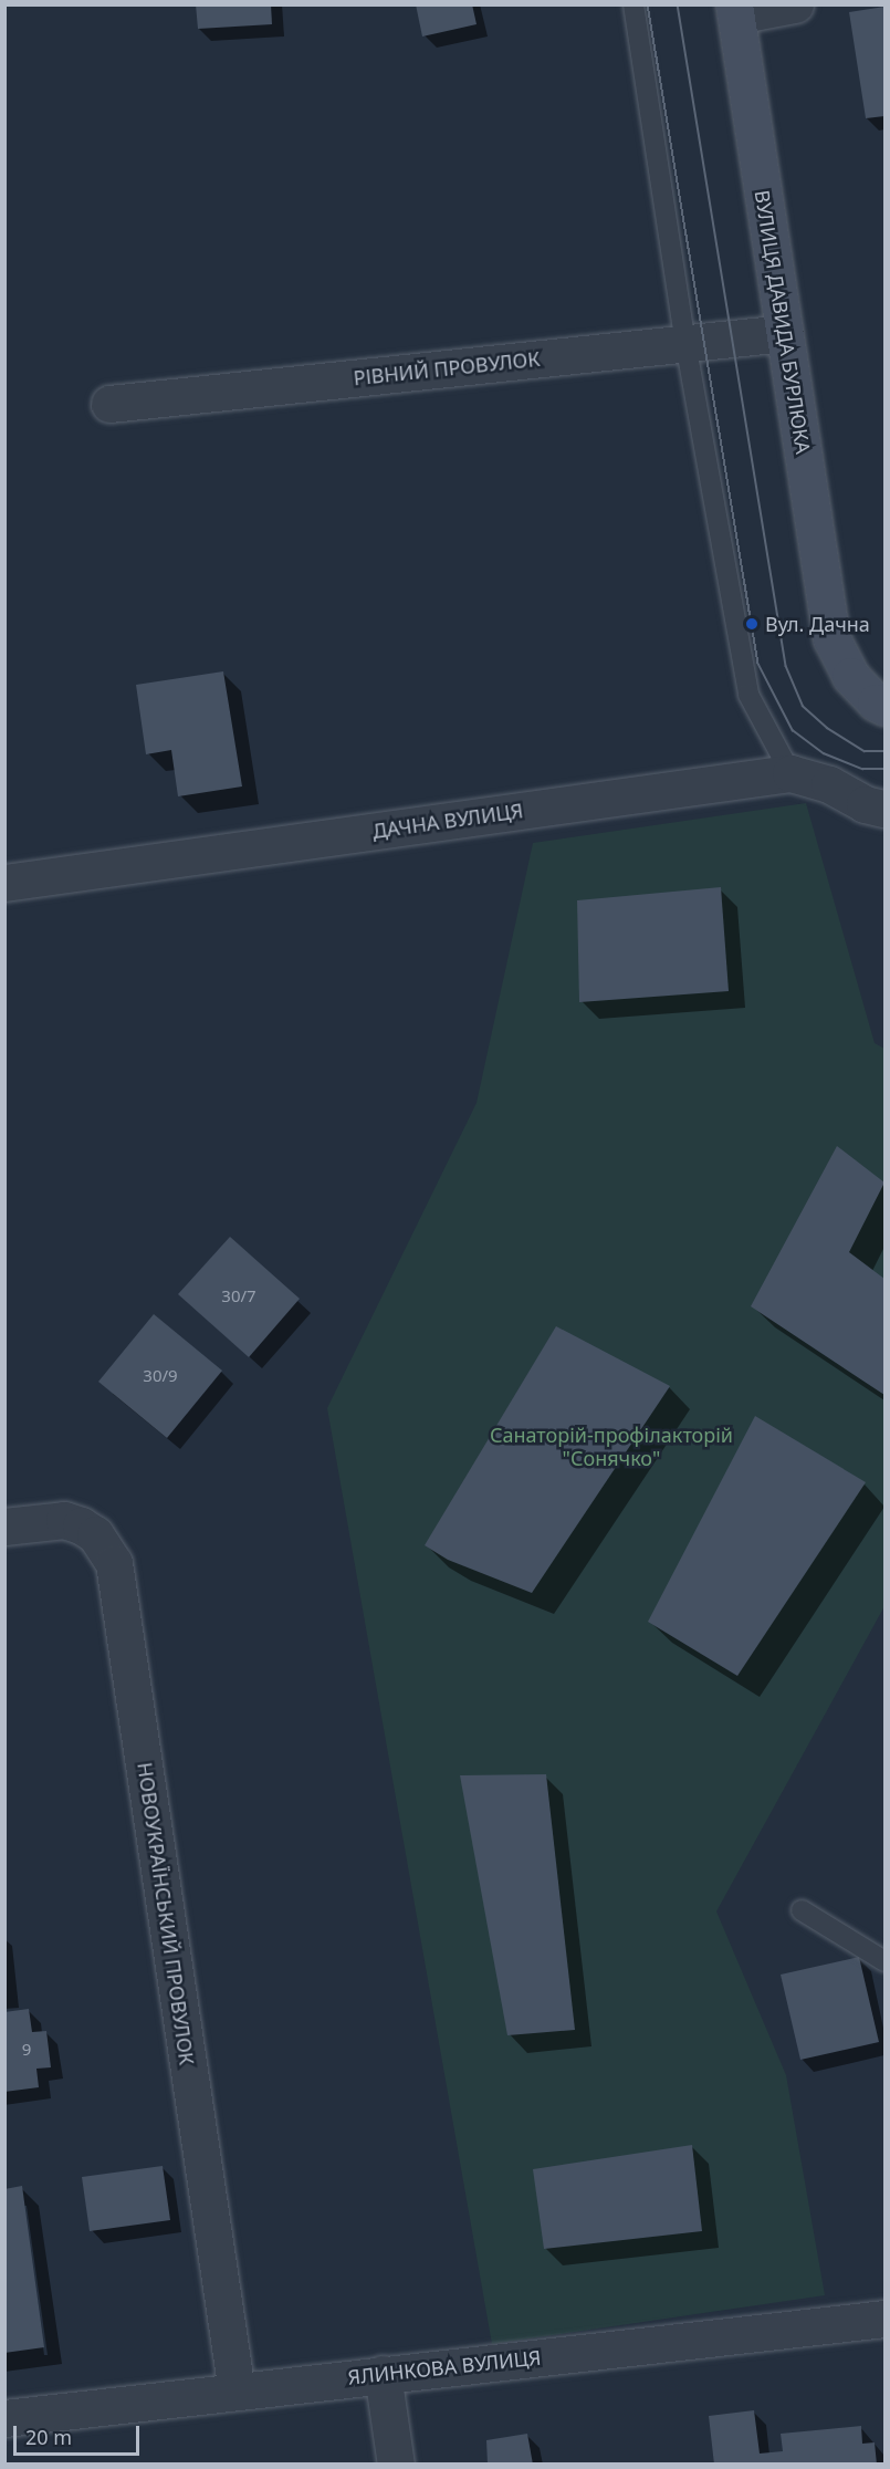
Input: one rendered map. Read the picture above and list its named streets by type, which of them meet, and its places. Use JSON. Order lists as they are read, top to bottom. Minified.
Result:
{"streets":{"main road":["ВУЛИЦЯ ДАВИДА БУРЛЮКА"],"street":["РІВНИЙ ПРОВУЛОК","ДАЧНА ВУЛИЦЯ","НОВОУКРАЇНСЬКИЙ ПРОВУЛОК","ЯЛИНКОВА ВУЛИЦЯ"]},"crossings":[["ВУЛИЦЯ ДАВИДА БУРЛЮКА","РІВНИЙ ПРОВУЛОК"],["НОВОУКРАЇНСЬКИЙ ПРОВУЛОК","ЯЛИНКОВА ВУЛИЦЯ"]],"parks":["Санаторій-профілакторій \"Сонячко\""],"places":["Вул. Дачна"],"house_numbers":["30/7","30/9","9"],"scale_bar":"20 m"}
